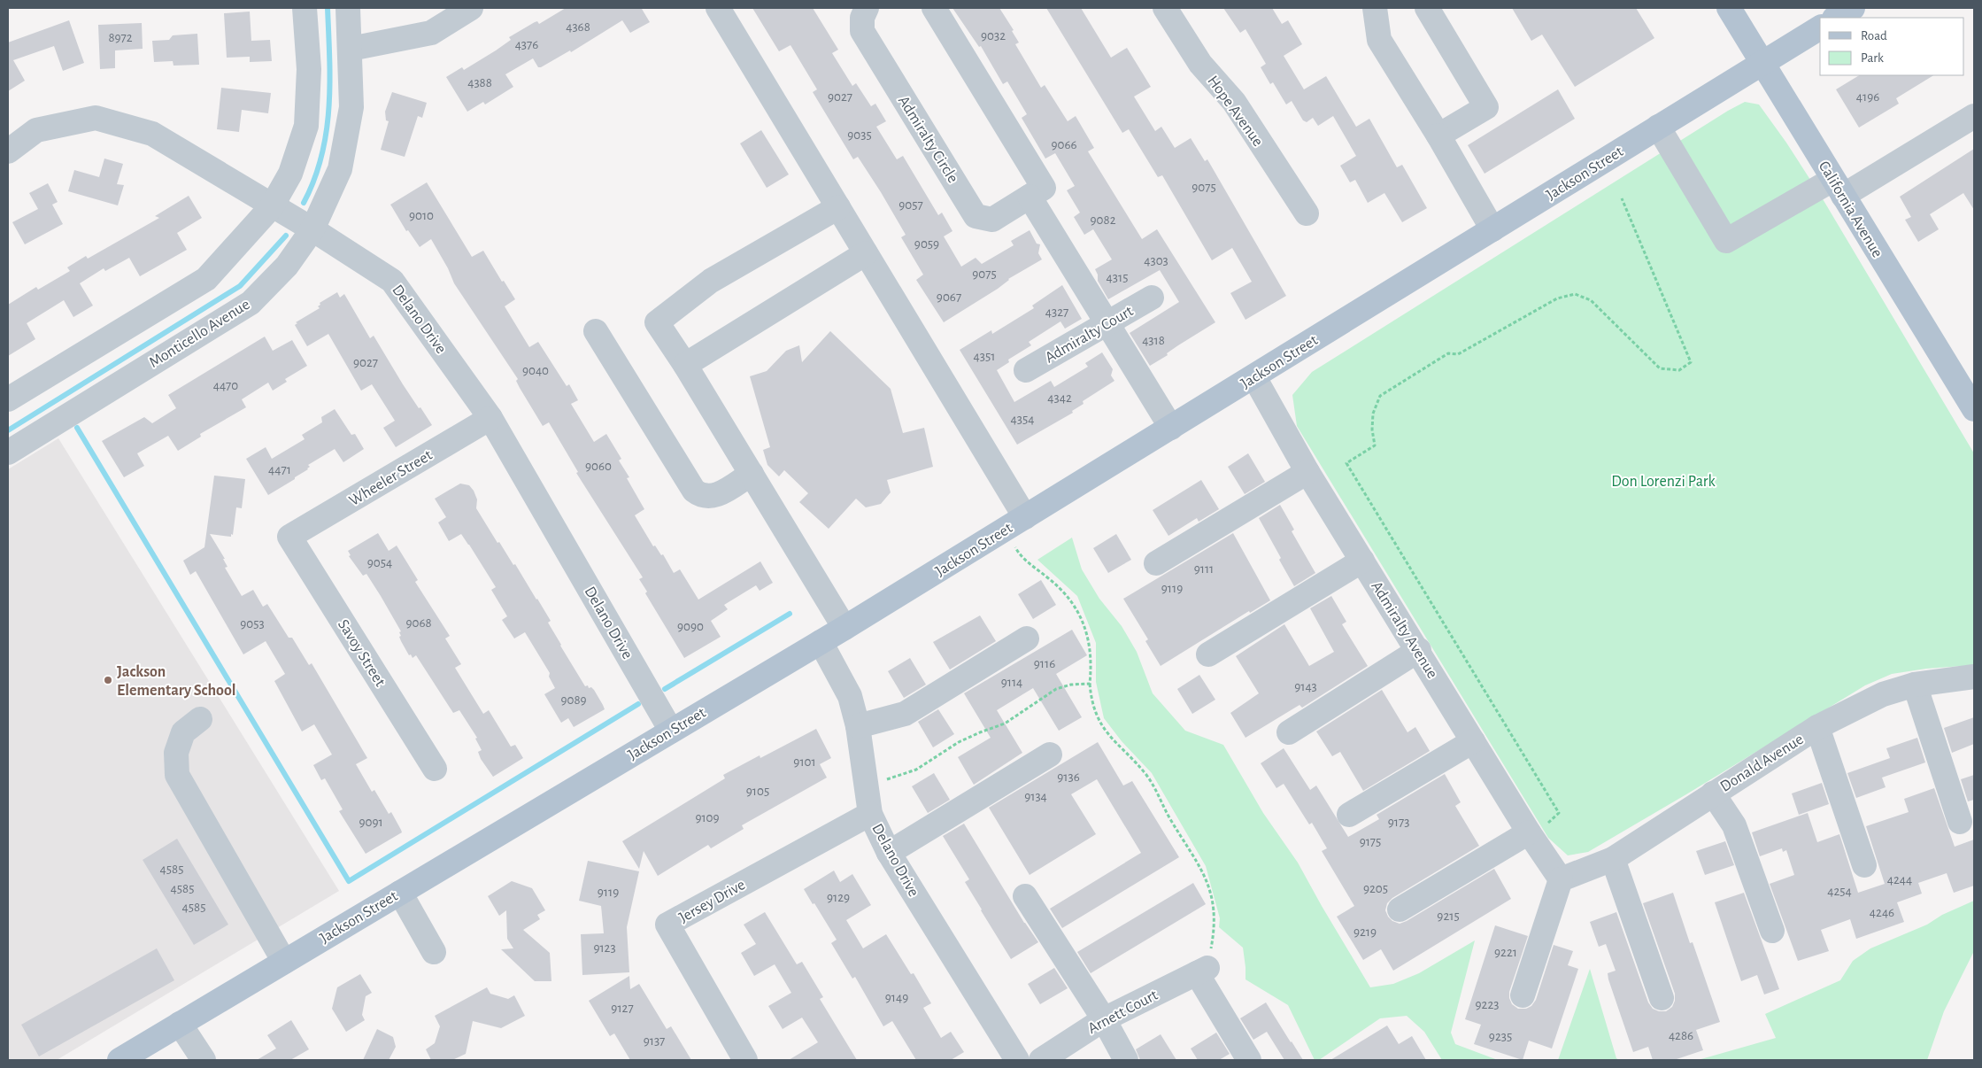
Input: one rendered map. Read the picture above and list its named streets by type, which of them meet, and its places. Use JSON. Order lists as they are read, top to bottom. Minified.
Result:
{"streets":{"main road":["Jackson Street","California Avenue"],"street":["Hope Avenue","Admiralty Circle","Delano Drive","Monticello Avenue","Admiralty Court","Wheeler Street","Admiralty Avenue","Savoy Street","Donald Avenue","Jersey Drive","Arnett Court"]},"crossings":[["Jackson Street","California Avenue"],["Jackson Street","Delano Drive"],["Jackson Street","Admiralty Avenue"],["Delano Drive","Monticello Avenue"],["Delano Drive","Wheeler Street"],["Delano Drive","Jersey Drive"],["Wheeler Street","Savoy Street"],["Admiralty Avenue","Donald Avenue"]],"parks":["Don Lorenzi Park"],"places":["Jackson Elementary School"],"house_numbers":["4368","9032","8972","4376","4388","9027","4196","9035","9066","9075","9057","9010","9082","9059","4303","9075","4315","9067","4327","4318","4351","9027","9040","4470","4342","4354","9060","4471","9054","9111","9119","9068","9053","9090","9116","9114","9143","9089","9101","9136","9105","9134","9109","9091","9173","9175","4585","4244","4585","9205","4254","9119","9129","4585","4246","9215","9219","9123","9221","9149","9223","9127","4286","9235","9137"],"legend":["Road","Park"]}
